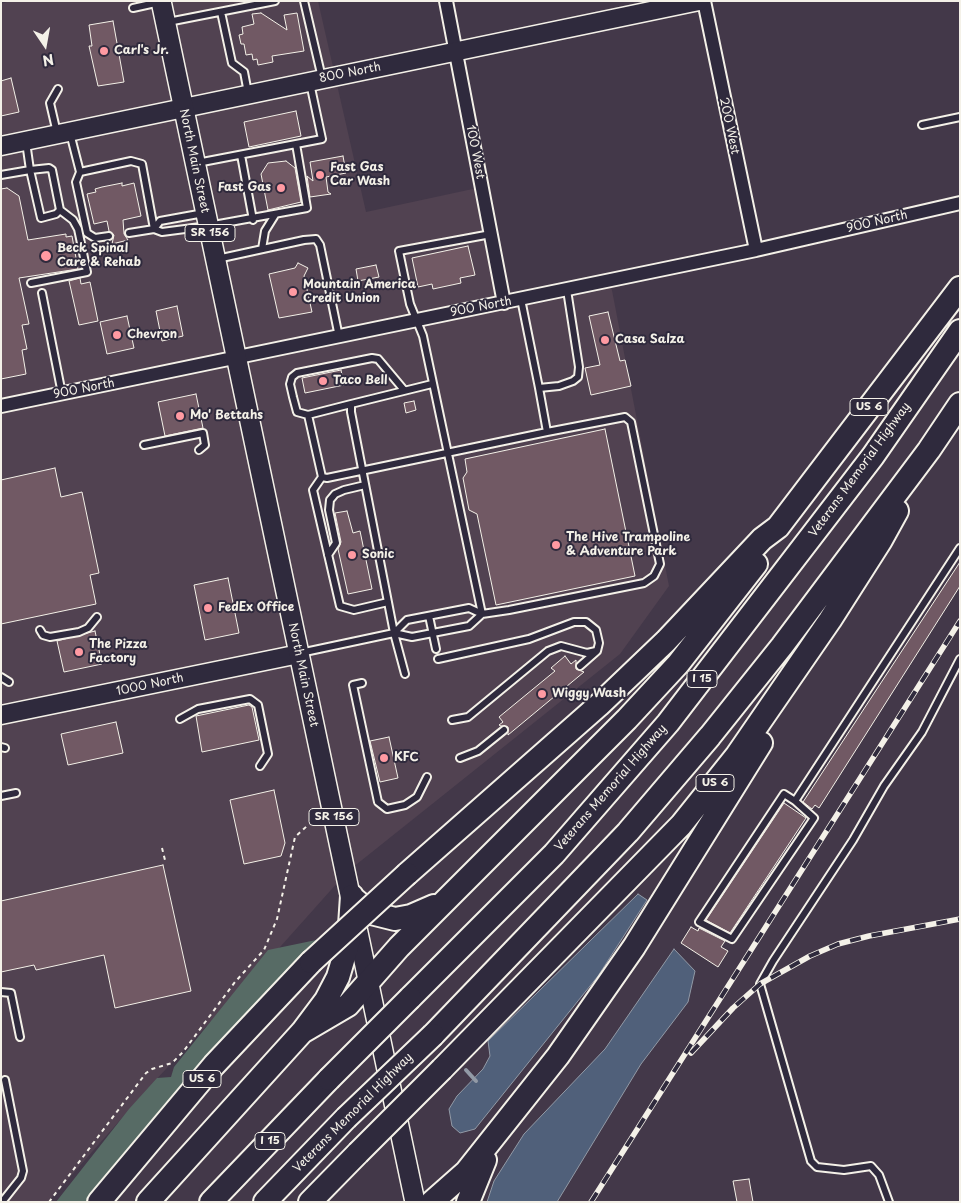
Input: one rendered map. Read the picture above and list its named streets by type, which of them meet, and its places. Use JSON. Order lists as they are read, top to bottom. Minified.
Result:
{"streets":{"highway":["US 6","Veterans Memorial Highway","I 15"],"main road":["North Main Street","SR 156"],"street":["800 North","200 West","100 West","900 North","1000 North"]},"crossings":[["800 North","100 West"],["800 North","North Main Street"],["200 West","900 North"],["100 West","900 North"],["North Main Street","900 North"],["North Main Street","1000 North"],["US 6","Veterans Memorial Highway"]],"places":["Carl's Jr.","Fast Gas Car Wash","Fast Gas","Beck Spinal Care & Rehab","Mountain America Credit Union","Chevron","Casa Salza","Taco Bell","Mo' Bettahs","The Hive Trampoline & Adventure Park","Sonic","FedEx Office","The Pizza Factory","Wiggy Wash","KFC"],"north":"bottom"}
